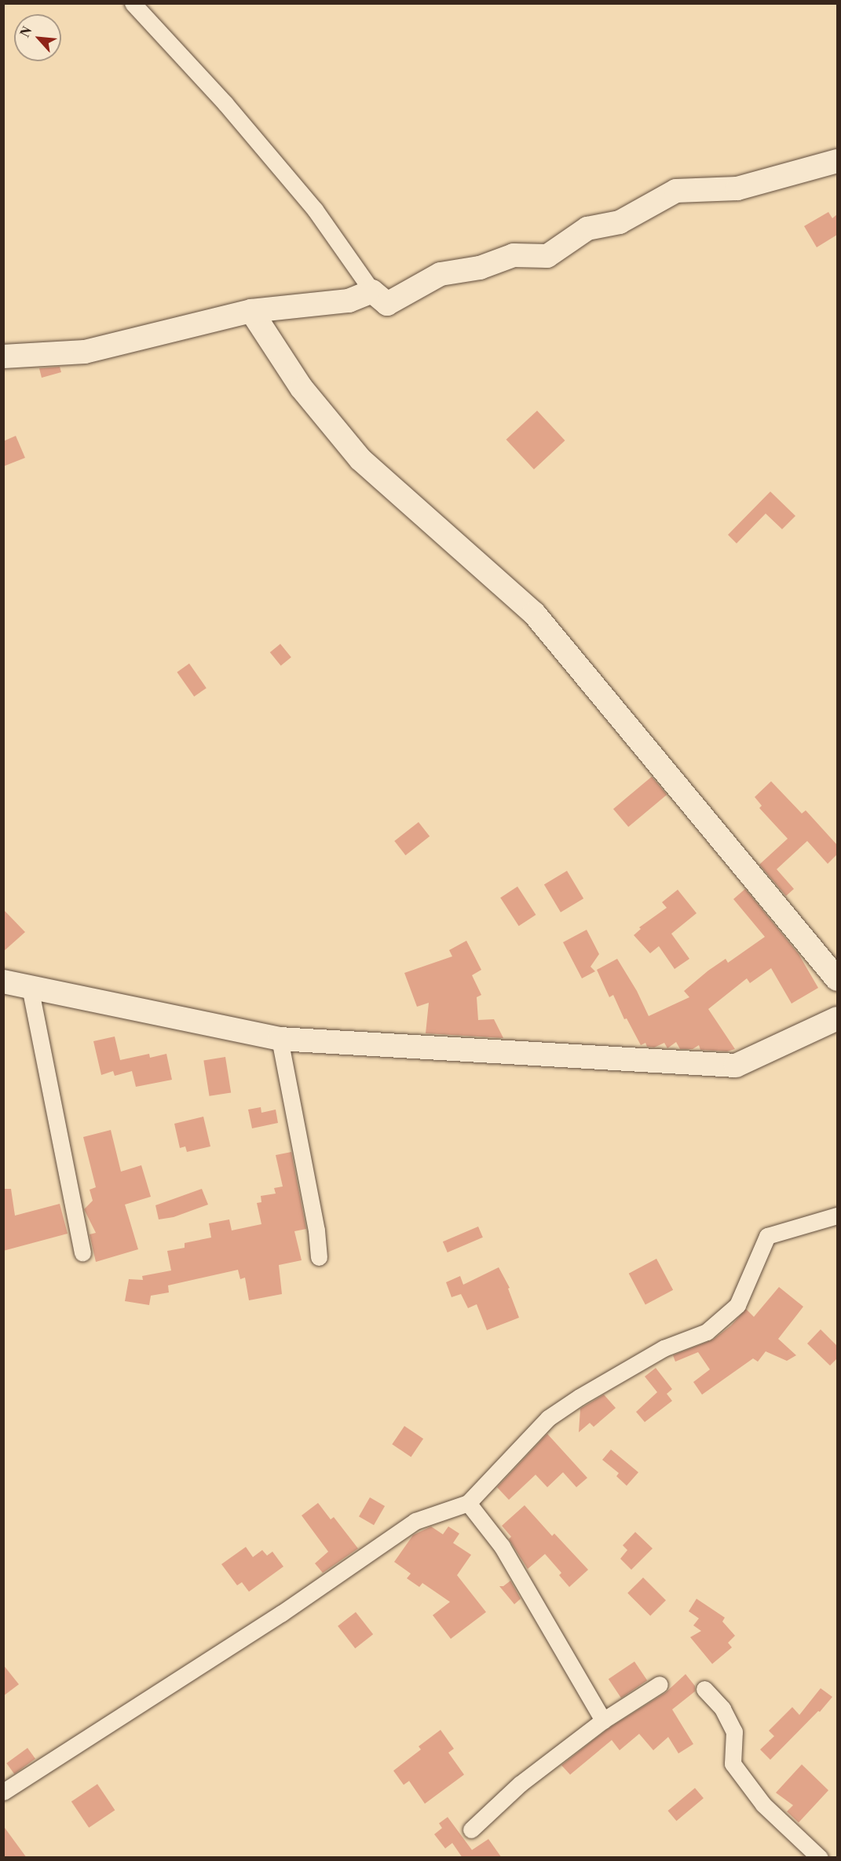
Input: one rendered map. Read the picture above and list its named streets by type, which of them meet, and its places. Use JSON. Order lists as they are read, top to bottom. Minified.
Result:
{"north":"top left"}
